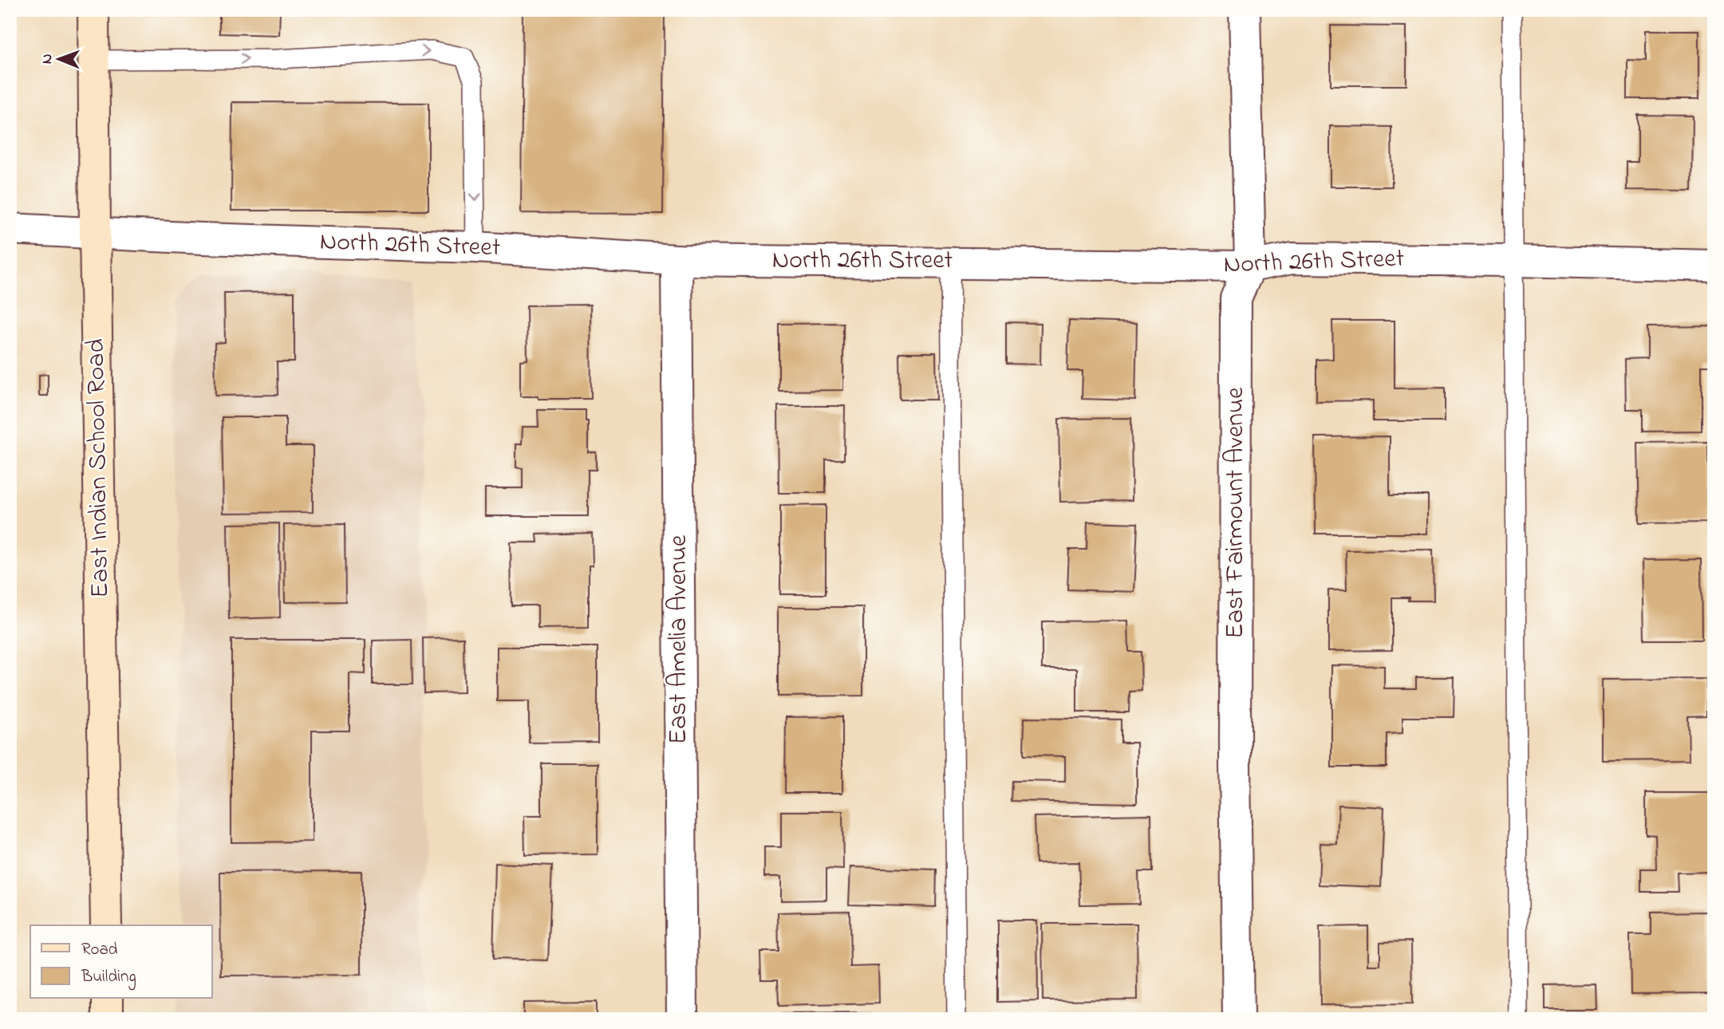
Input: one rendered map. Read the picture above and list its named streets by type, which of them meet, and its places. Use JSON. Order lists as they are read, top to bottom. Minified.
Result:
{"streets":{"main road":["East Indian School Road"],"street":["North 26th Street","East Fairmount Avenue","East Amelia Avenue"]},"crossings":[["North 26th Street","East Indian School Road"],["North 26th Street","East Fairmount Avenue"],["North 26th Street","East Amelia Avenue"]],"legend":["Road","Building"],"north":"left"}
